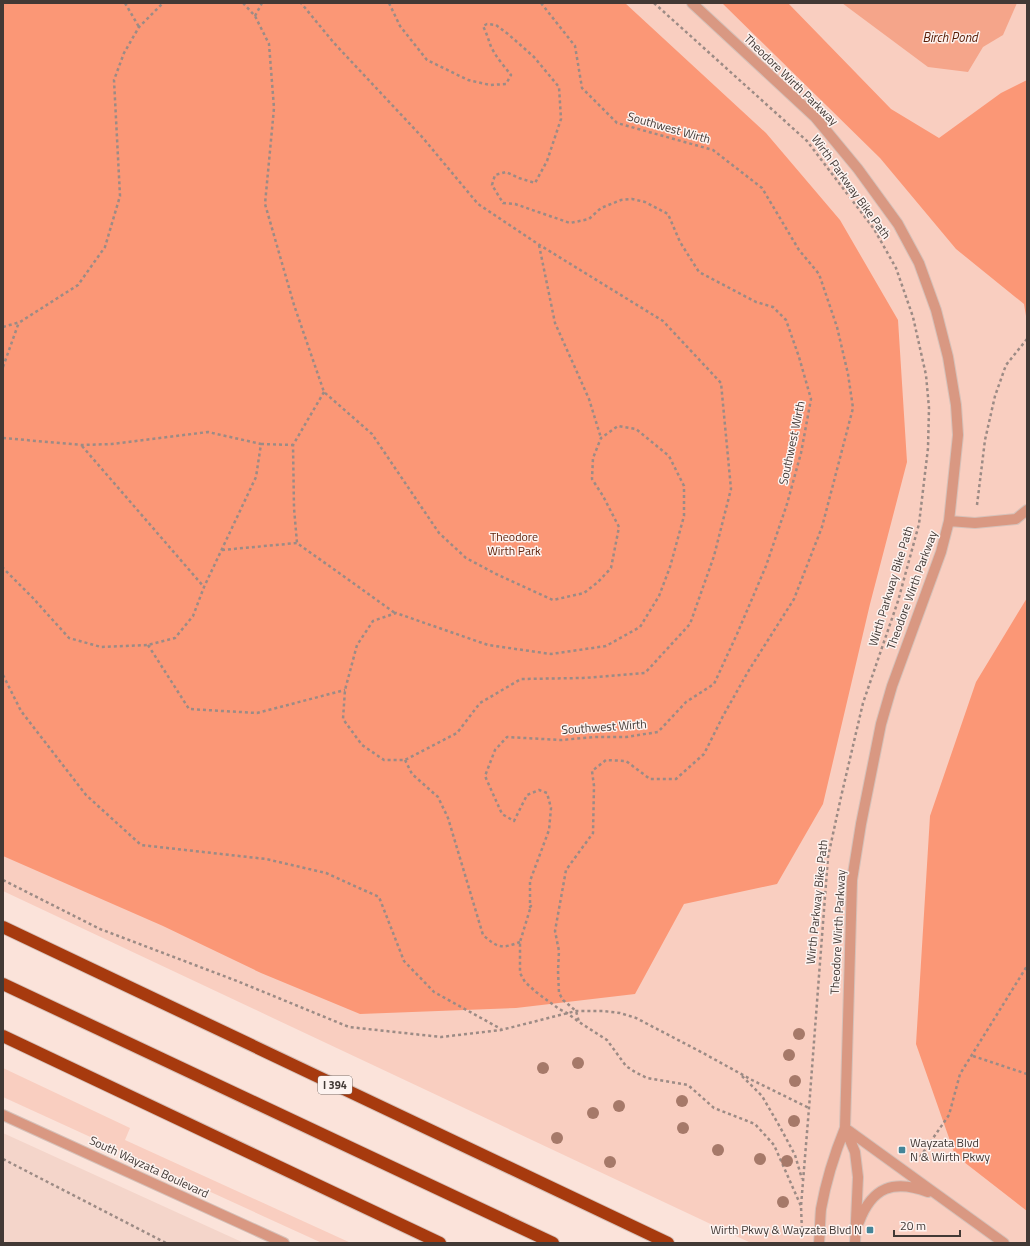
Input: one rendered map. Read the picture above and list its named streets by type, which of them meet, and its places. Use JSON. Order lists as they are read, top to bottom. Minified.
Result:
{"streets":{"highway":["I 394"],"street":["Theodore Wirth Parkway","South Wayzata Boulevard"],"path":["Southwest Wirth","Wirth Parkway Bike Path"]},"crossings":[["Southwest Wirth","Wirth Parkway Bike Path"]],"water":["Birch Pond"],"parks":["Theodore Wirth Park"],"places":{"transit":["Wayzata Blvd N & Wirth Pkwy","Wirth Pkwy & Wayzata Blvd N"]},"scale_bar":"20 m"}
